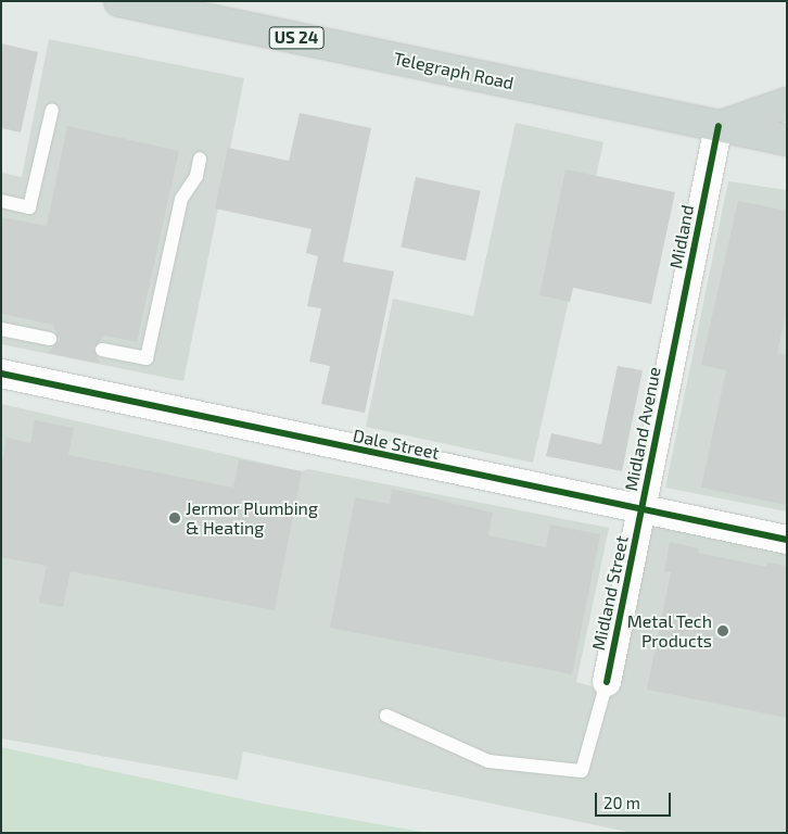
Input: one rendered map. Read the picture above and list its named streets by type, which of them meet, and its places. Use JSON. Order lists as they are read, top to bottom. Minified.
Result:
{"streets":{"main road":["US 24","Telegraph Road"],"street":["Midland","Midland Avenue","Dale Street","Midland Street"]},"crossings":[["Telegraph Road","Midland"],["Midland","Midland Avenue"],["Midland Avenue","Dale Street"],["Midland Avenue","Midland Street"],["Dale Street","Midland Street"]],"places":["Jermor Plumbing & Heating","Metal Tech Products"],"scale_bar":"20 m"}
